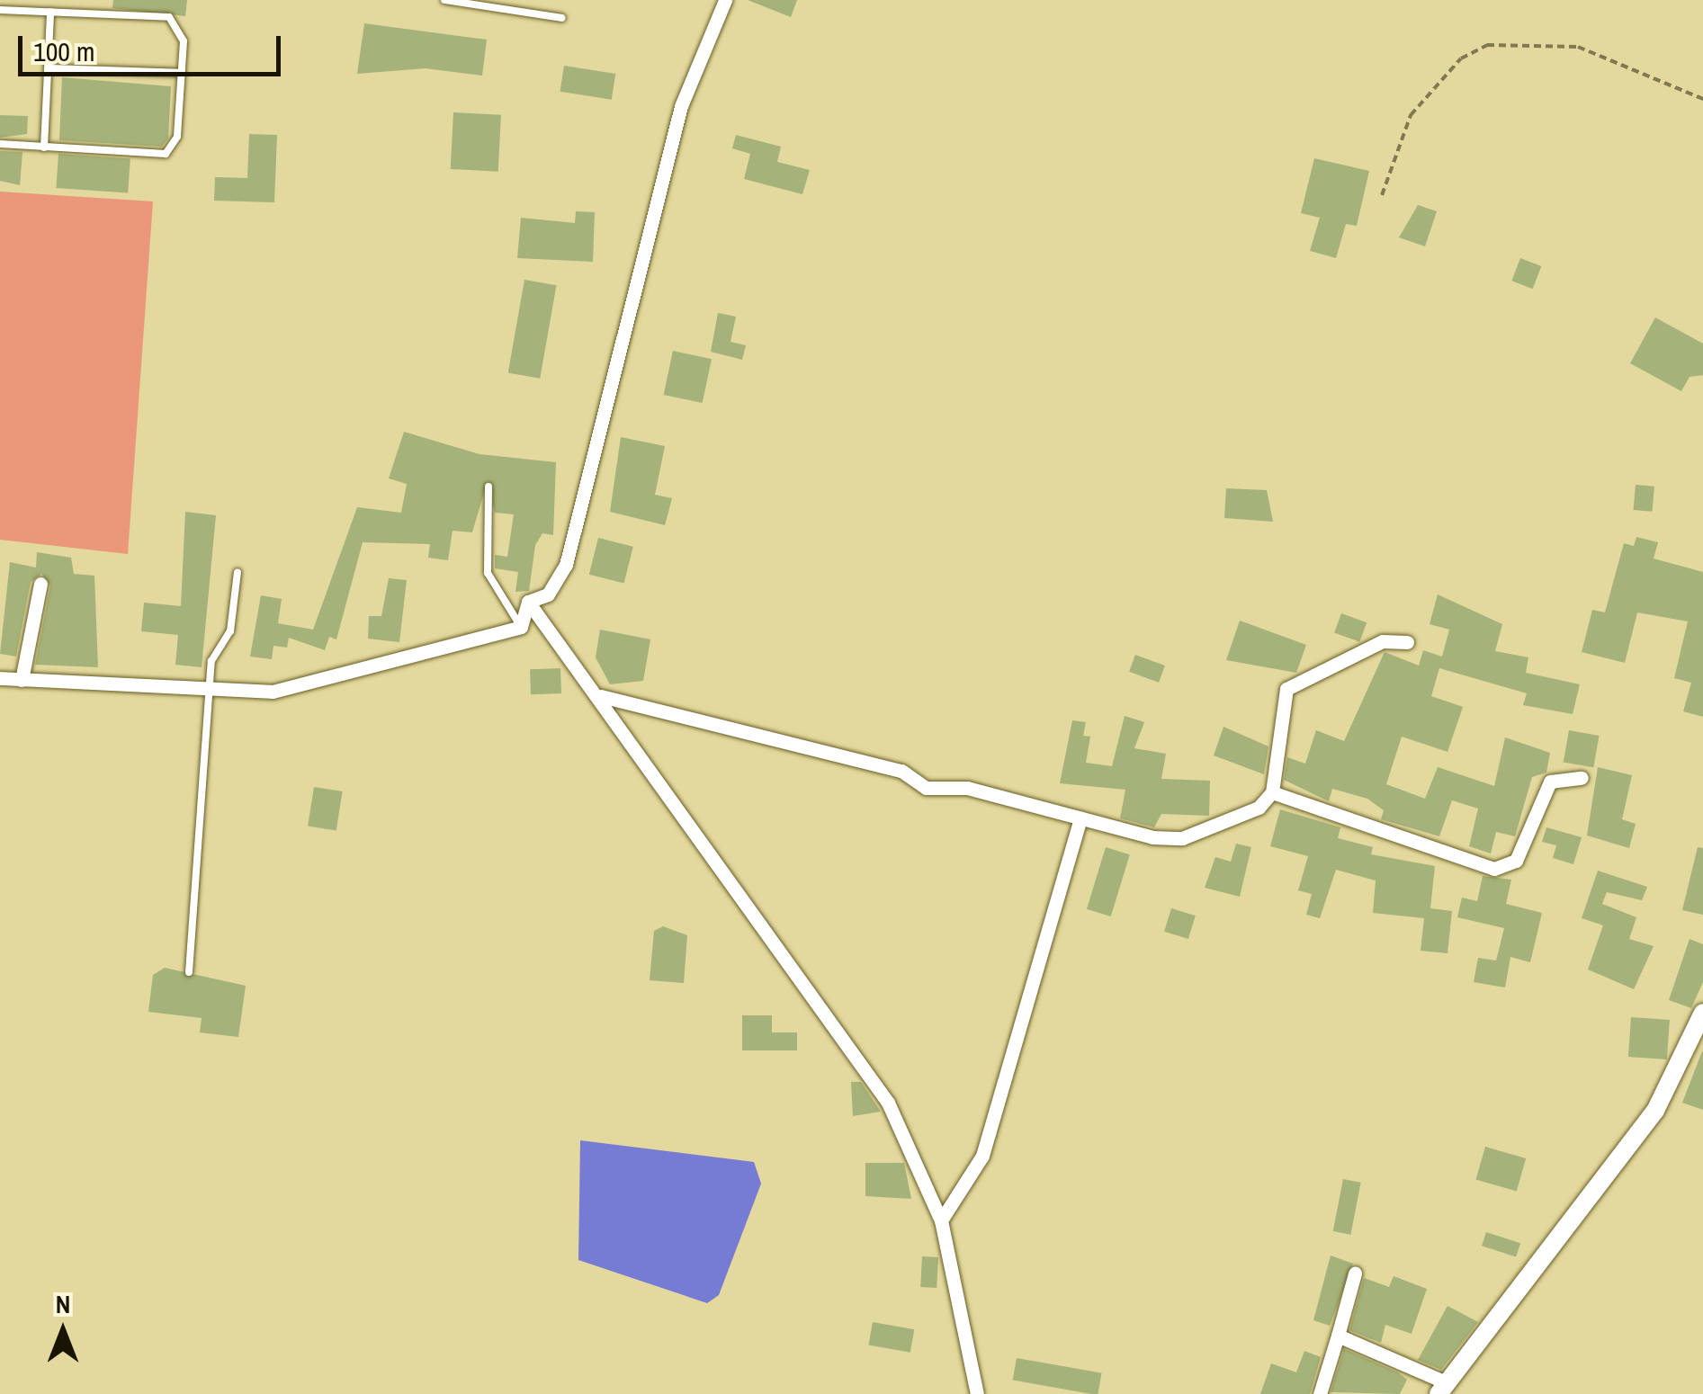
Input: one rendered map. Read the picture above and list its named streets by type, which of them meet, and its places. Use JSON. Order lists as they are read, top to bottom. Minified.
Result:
{"scale_bar":"100 m","north":"top"}
